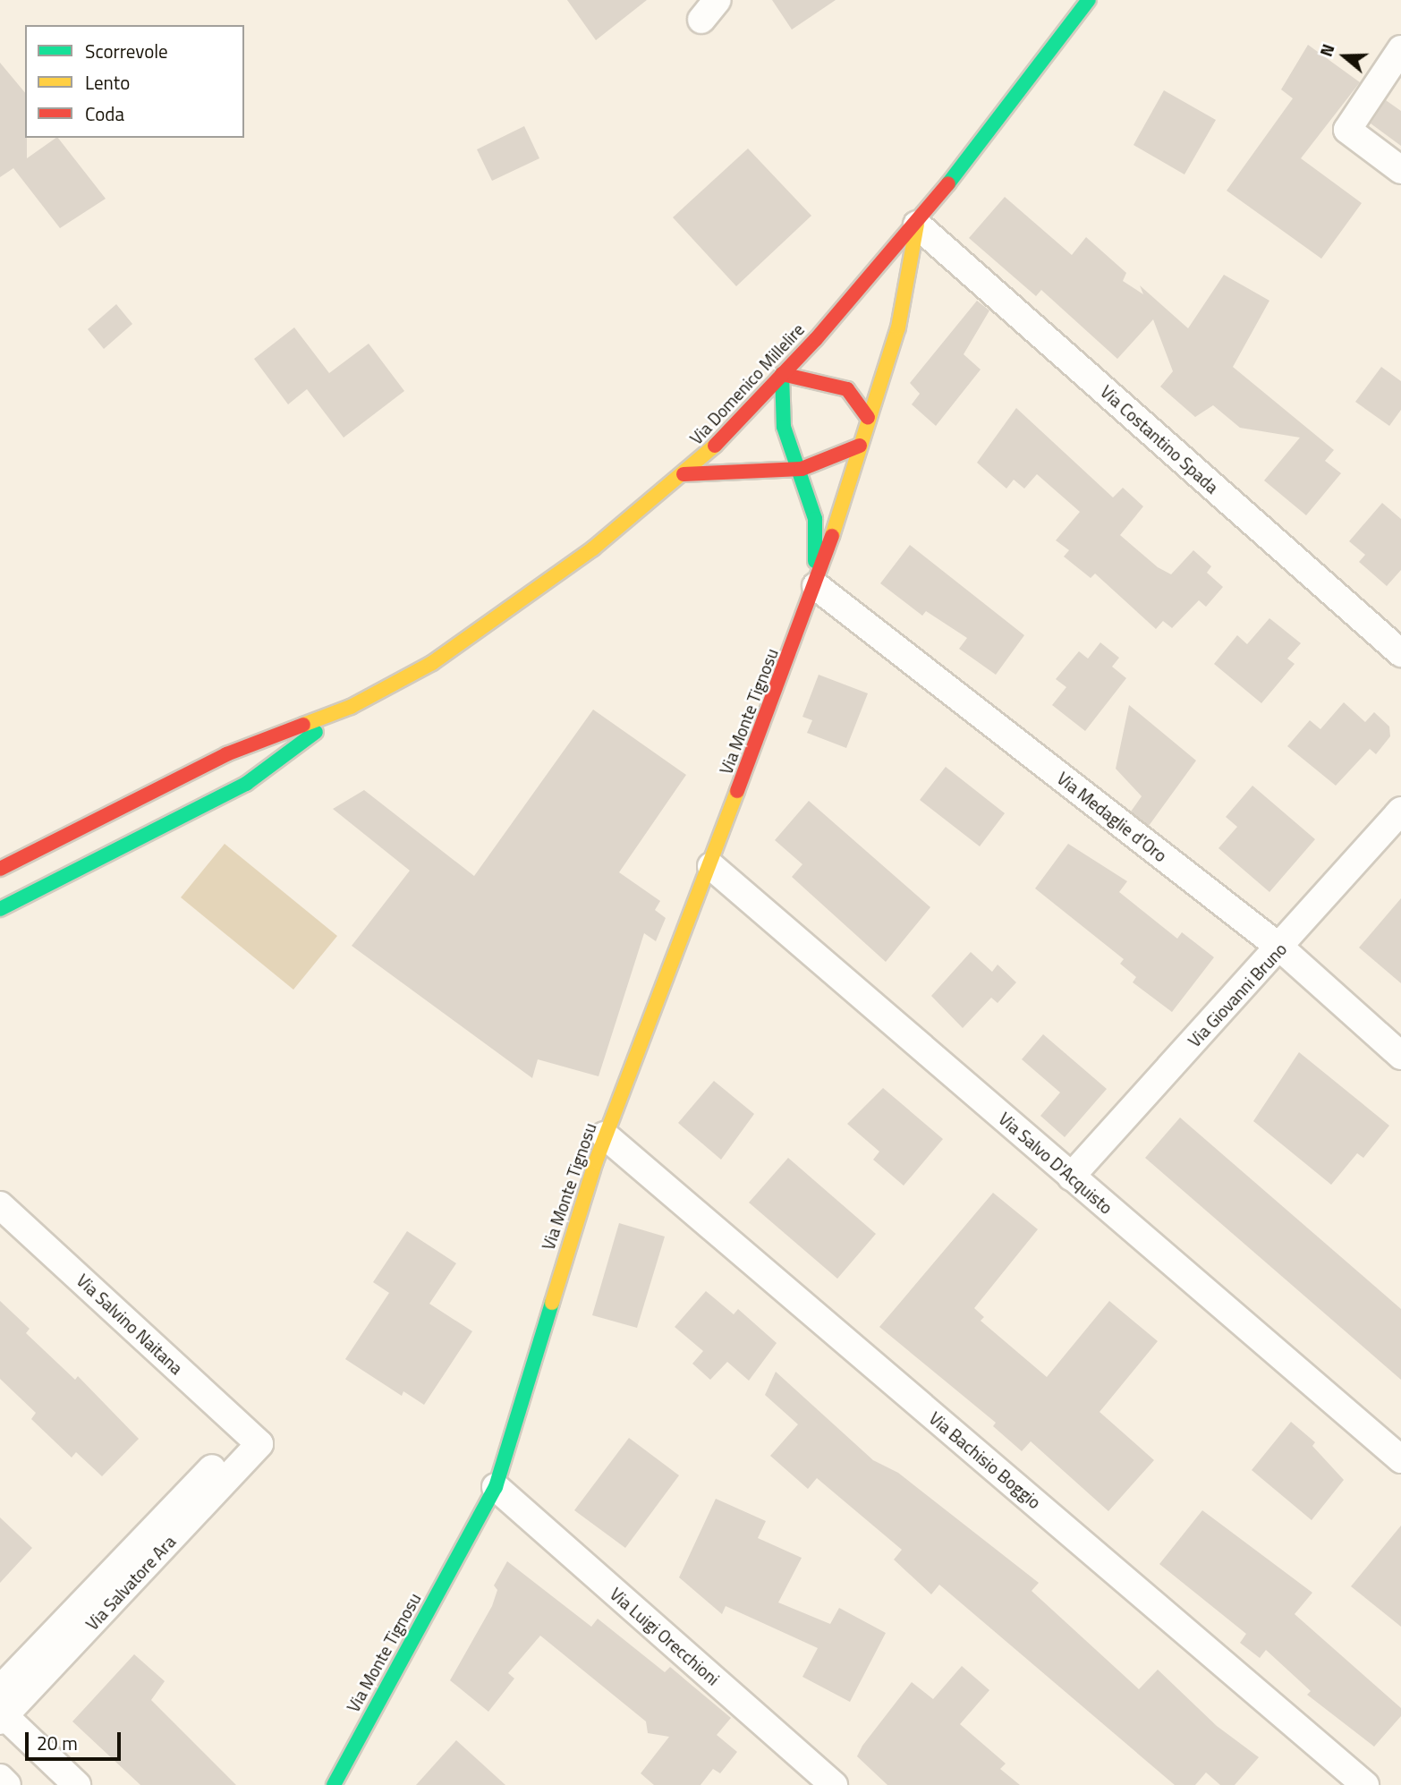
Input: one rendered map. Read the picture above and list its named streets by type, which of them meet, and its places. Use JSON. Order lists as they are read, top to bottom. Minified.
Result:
{"streets":{"main road":["Via Domenico Millelire","Via Monte Tignosu"],"street":["Via Costantino Spada","Via Medaglie d'Oro","Via Giovanni Bruno","Via Salvo D'Acquisto","Via Salvino Naitana","Via Bachisio Boggio","Via Salvatore Ara","Via Luigi Orecchioni"]},"crossings":[["Via Domenico Millelire","Via Costantino Spada"],["Via Domenico Millelire","Via Monte Tignosu"],["Via Costantino Spada","Via Monte Tignosu"],["Via Monte Tignosu","Via Medaglie d'Oro"],["Via Monte Tignosu","Via Salvo D'Acquisto"],["Via Monte Tignosu","Via Bachisio Boggio"],["Via Monte Tignosu","Via Luigi Orecchioni"],["Via Medaglie d'Oro","Via Giovanni Bruno"],["Via Giovanni Bruno","Via Salvo D'Acquisto"],["Via Salvino Naitana","Via Salvatore Ara"]],"legend":["Scorrevole","Lento","Coda"],"scale_bar":"20 m","north":"left"}
